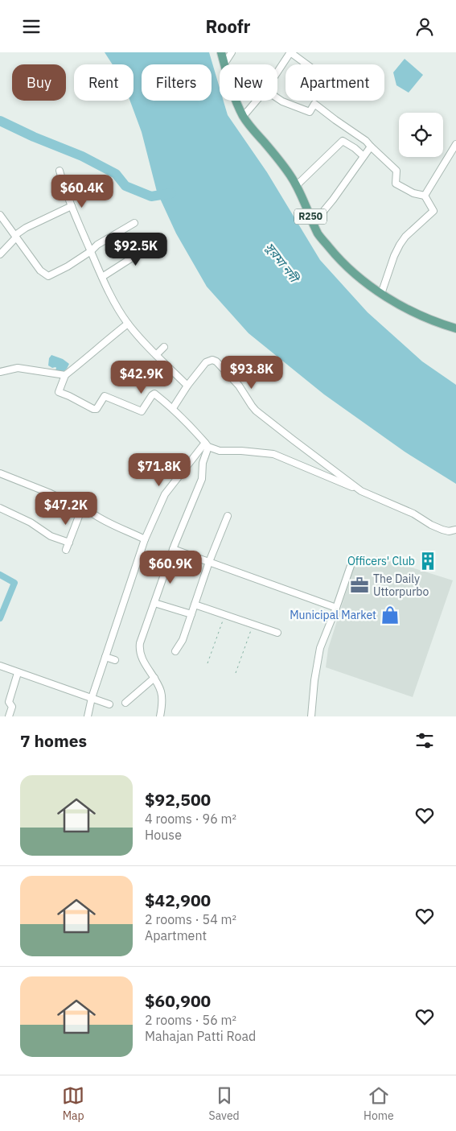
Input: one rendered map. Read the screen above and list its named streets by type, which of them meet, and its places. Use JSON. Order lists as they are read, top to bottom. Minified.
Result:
{"streets":{"main road":["R250"]},"water":["সুরমা নদী"],"places":{"building":["Officers' Club"],"office":["The Daily Uttorpurbo"],"shop":["Municipal Market"]},"page":{"header":"Roofr","chip":["Buy","Rent","Filters","New","Apartment"],"price":["$60.4K","$92.5K","$93.8K","$42.9K","$71.8K","$47.2K","$60.9K"],"heading":"7 homes","list":[{"name":"$92,500","note":"4 rooms · 96 m² · House"},{"name":"$42,900","note":"2 rooms · 54 m² · Apartment"},{"name":"$60,900","note":"2 rooms · 56 m² · Mahajan Patti Road"}],"tabs":["Map","Saved","Home"]}}
